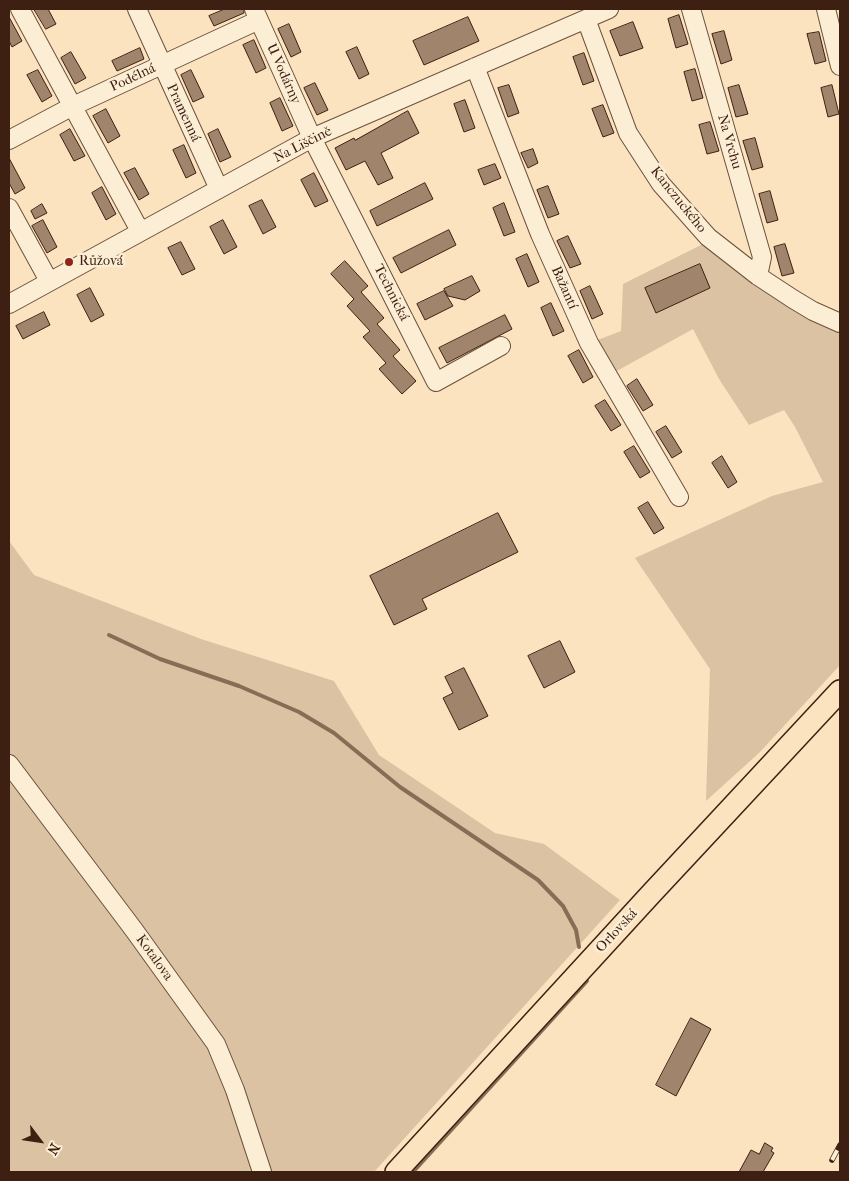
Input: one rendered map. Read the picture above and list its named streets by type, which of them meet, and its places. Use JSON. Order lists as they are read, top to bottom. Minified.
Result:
{"streets":{"main road":["Orlovská"],"street":["U Vodárny","Podélná","Pramenná","Na Vrchu","Na Liščině","Kanczuckého","Bažantí","Technická","Kotalova"]},"crossings":[["U Vodárny","Podélná"],["U Vodárny","Na Liščině"],["U Vodárny","Technická"],["Podélná","Pramenná"],["Pramenná","Na Liščině"],["Na Vrchu","Kanczuckého"],["Na Liščině","Kanczuckého"],["Na Liščině","Bažantí"],["Na Liščině","Technická"]],"places":["Růžová"],"north":"bottom right"}
